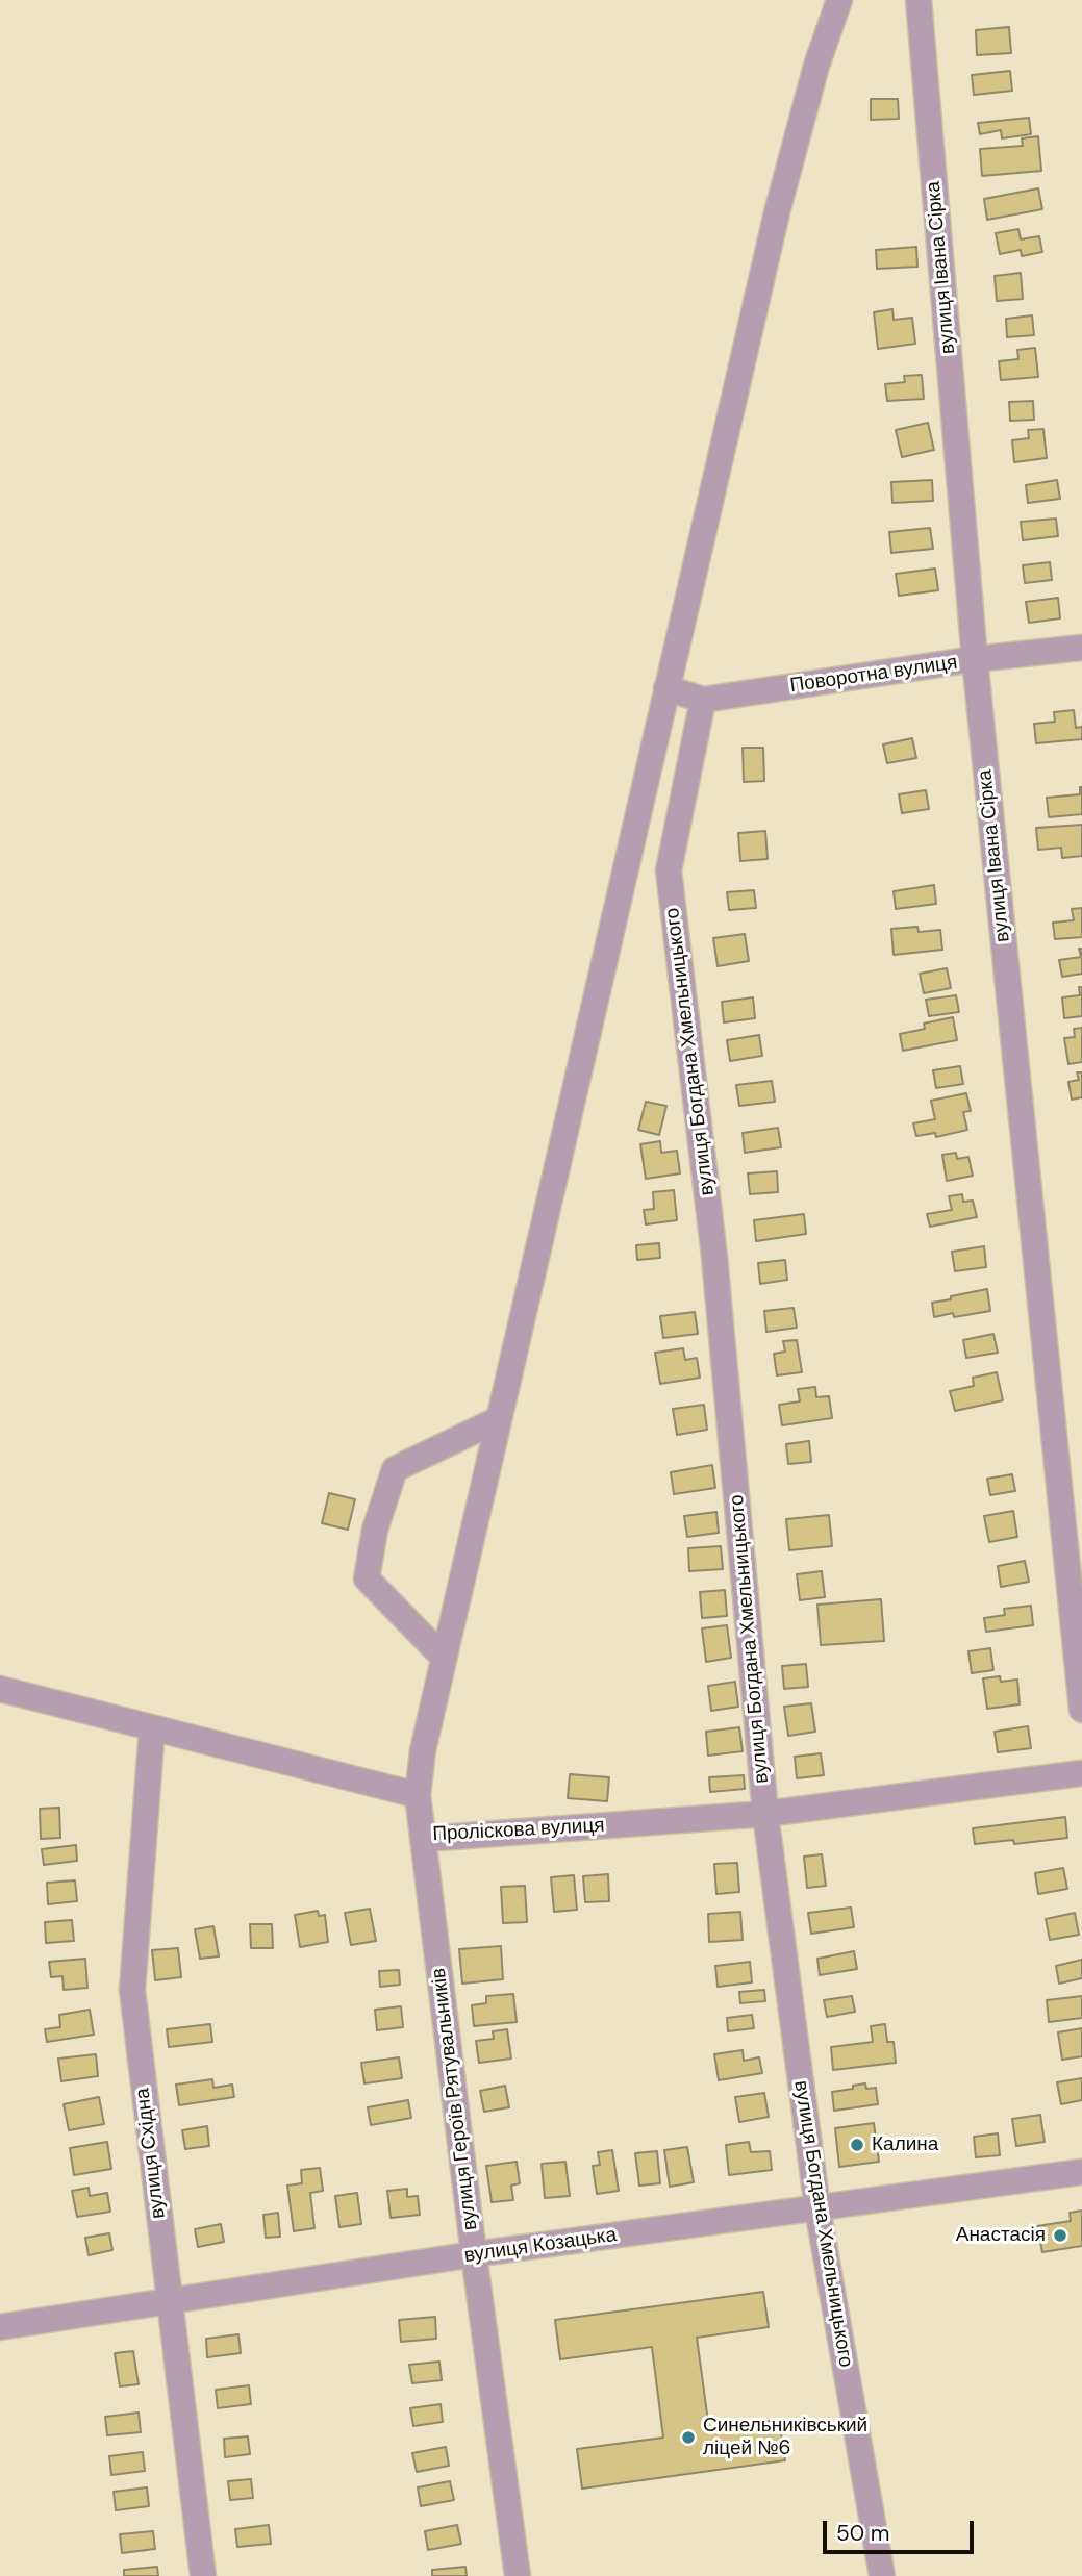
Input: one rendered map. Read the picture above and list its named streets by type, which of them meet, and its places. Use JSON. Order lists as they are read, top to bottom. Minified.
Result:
{"streets":{"street":["вулиця Івана Сірка","Поворотна вулиця","вулиця Богдана Хмельницького","Проліскова вулиця","вулиця Героїв Рятувальників","вулиця Східна","вулиця Козацька"]},"crossings":[["вулиця Івана Сірка","Поворотна вулиця"],["Поворотна вулиця","вулиця Богдана Хмельницького"],["Поворотна вулиця","Проліскова вулиця"],["вулиця Богдана Хмельницького","Проліскова вулиця"],["вулиця Богдана Хмельницького","вулиця Козацька"],["Проліскова вулиця","вулиця Героїв Рятувальників"],["вулиця Героїв Рятувальників","вулиця Козацька"],["вулиця Східна","вулиця Козацька"]],"places":["Калина","Анастасія","Синельниківський ліцей №6"],"scale_bar":"50 m"}
